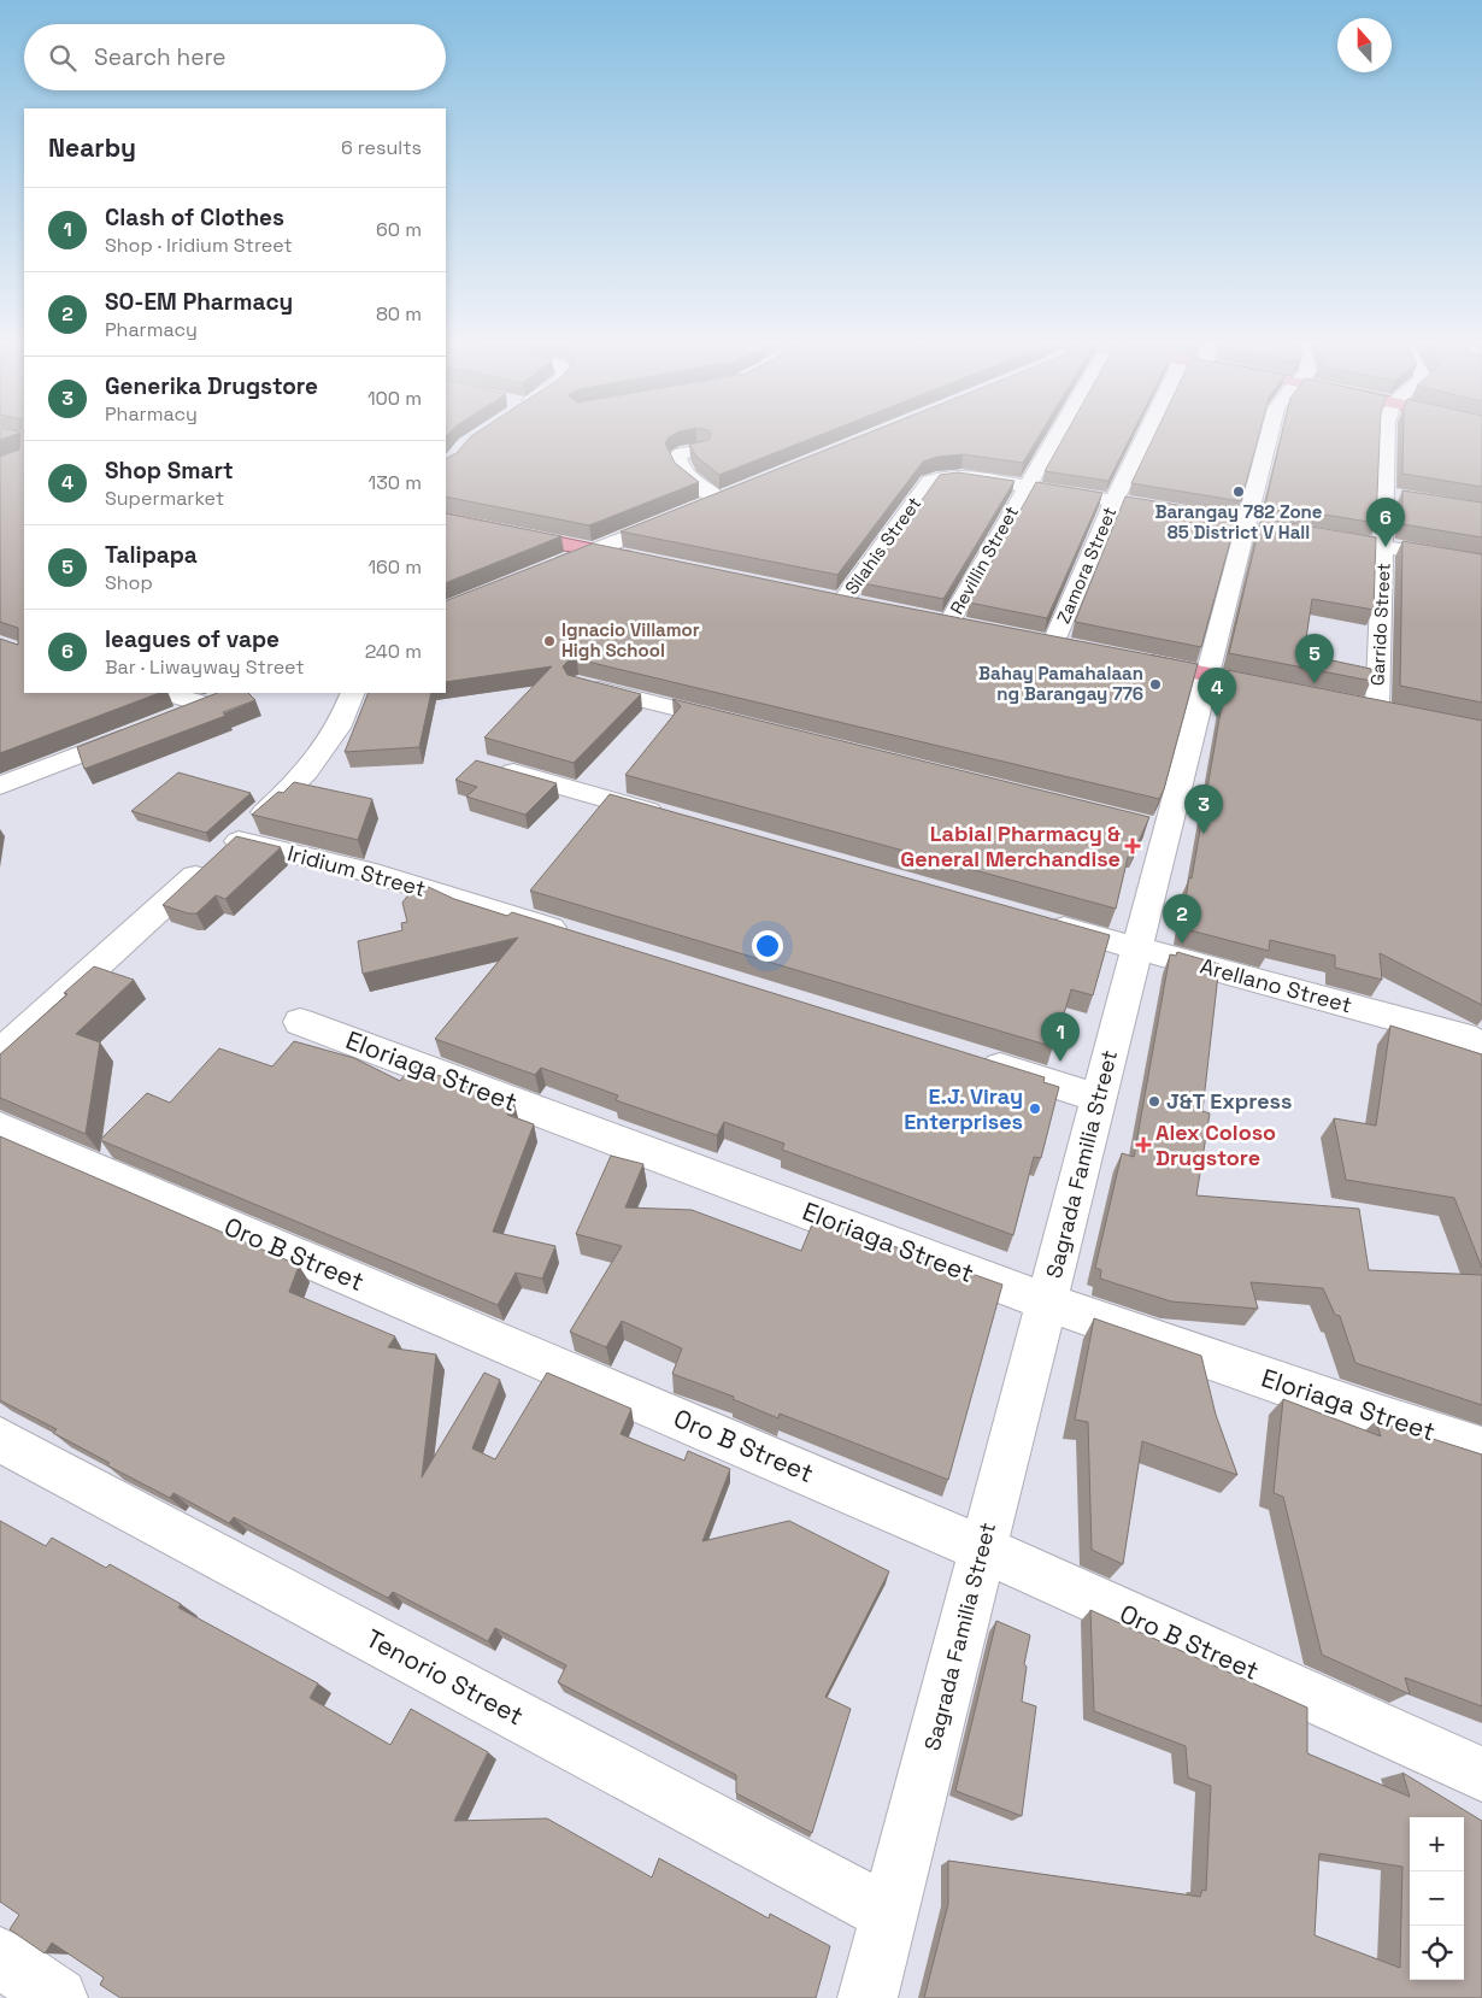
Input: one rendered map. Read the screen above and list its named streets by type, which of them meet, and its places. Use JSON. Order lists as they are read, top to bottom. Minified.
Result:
{"streets":{"street":["Silahis Street","Revillin Street","Zamora Street","Garrido Street","Iridium Street","Arellano Street","Eloriaga Street","Sagrada Familia Street","Oro B Street","Tenorio Street"]},"crossings":[["Silahis Street","Revillin Street"],["Silahis Street","Zamora Street"],["Arellano Street","Sagrada Familia Street"],["Eloriaga Street","Sagrada Familia Street"],["Sagrada Familia Street","Oro B Street"],["Sagrada Familia Street","Tenorio Street"]],"places":{"other":["Barangay 782 Zone 85 District V Hall","Ignacio Villamor High School","Bahay Pamahalaan ng Barangay 776","J&T Express","E.J. Viray Enterprises"],"health":["Labial Pharmacy & General Merchandise","Alex Coloso Drugstore"]},"north":"top","page":{"search":"Search here","heading":["Nearby","6 results"],"list":[{"mark":"1","name":"Clash of Clothes","note":"Shop · Iridium Street","value":"60 m"},{"mark":"2","name":"SO-EM Pharmacy","note":"Pharmacy","value":"80 m"},{"mark":"3","name":"Generika Drugstore","note":"Pharmacy","value":"100 m"},{"mark":"4","name":"Shop Smart","note":"Supermarket","value":"130 m"},{"mark":"5","name":"Talipapa","note":"Shop","value":"160 m"},{"mark":"6","name":"leagues of vape","note":"Bar · Liwayway Street","value":"240 m"}],"pins":["6","5","4","3","2","1"],"map_buttons":["+","−"]}}
